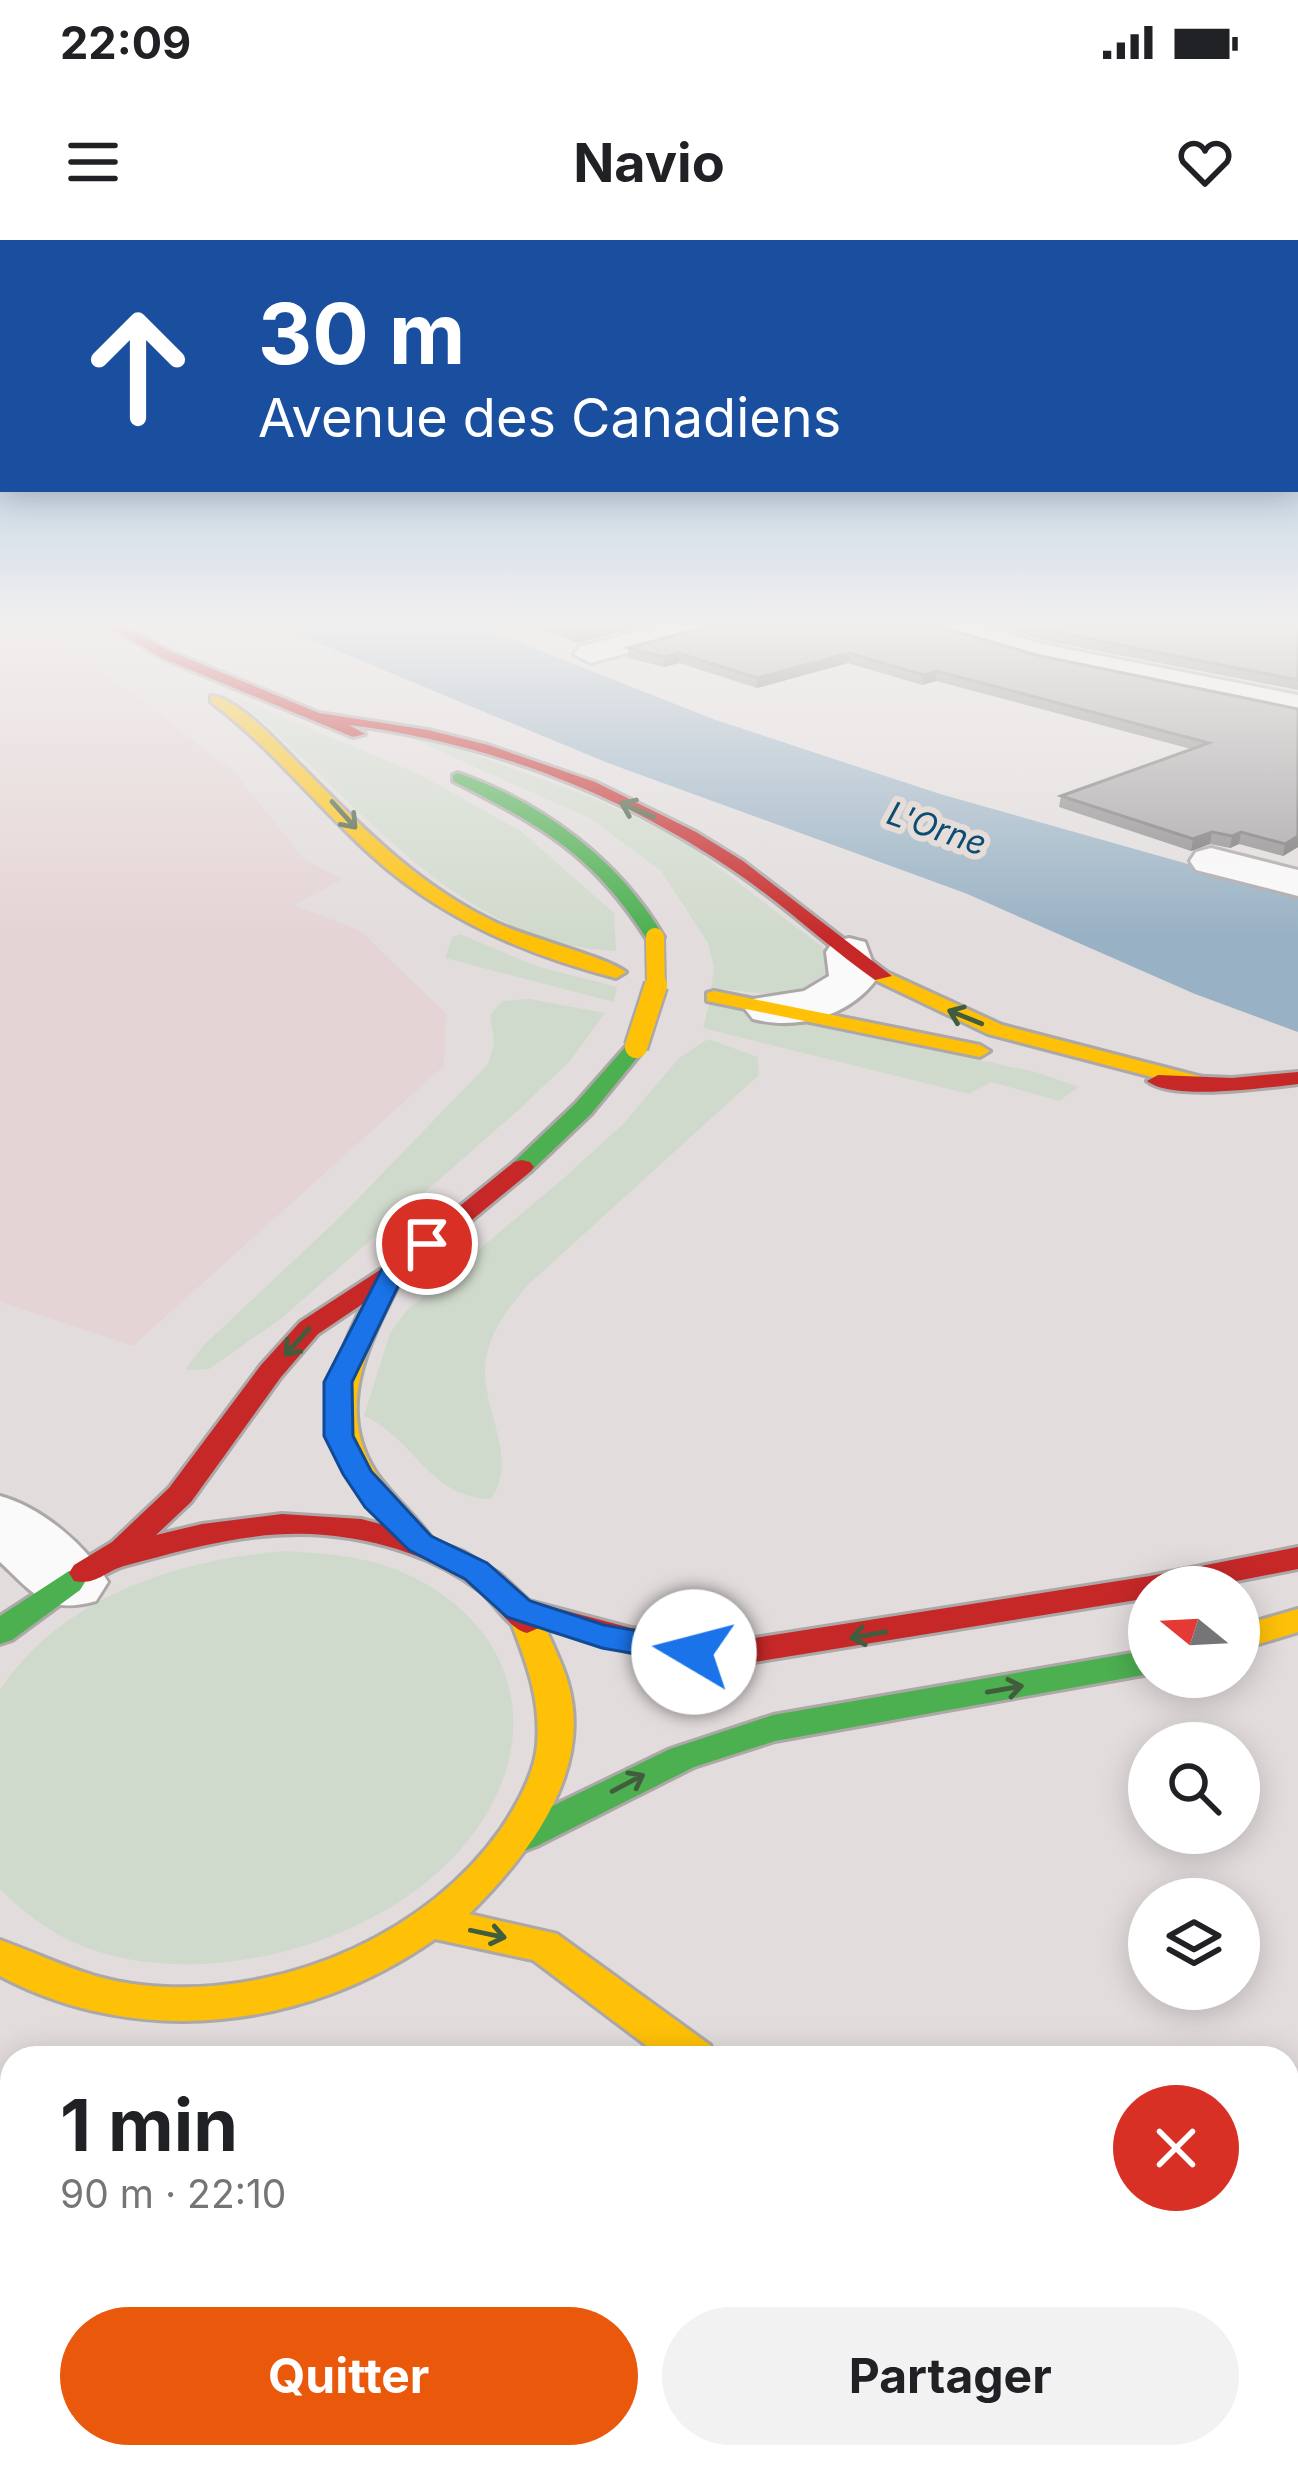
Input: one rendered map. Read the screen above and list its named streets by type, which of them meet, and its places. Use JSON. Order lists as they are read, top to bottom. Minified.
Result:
{"water":["L'Orne"],"north":"left","page":{"status":"22:09","header":"Navio","turn":["30 m","Avenue des Canadiens"],"heading":["1 min","90 m · 22:10"],"buttons":["Quitter","Partager"]}}
